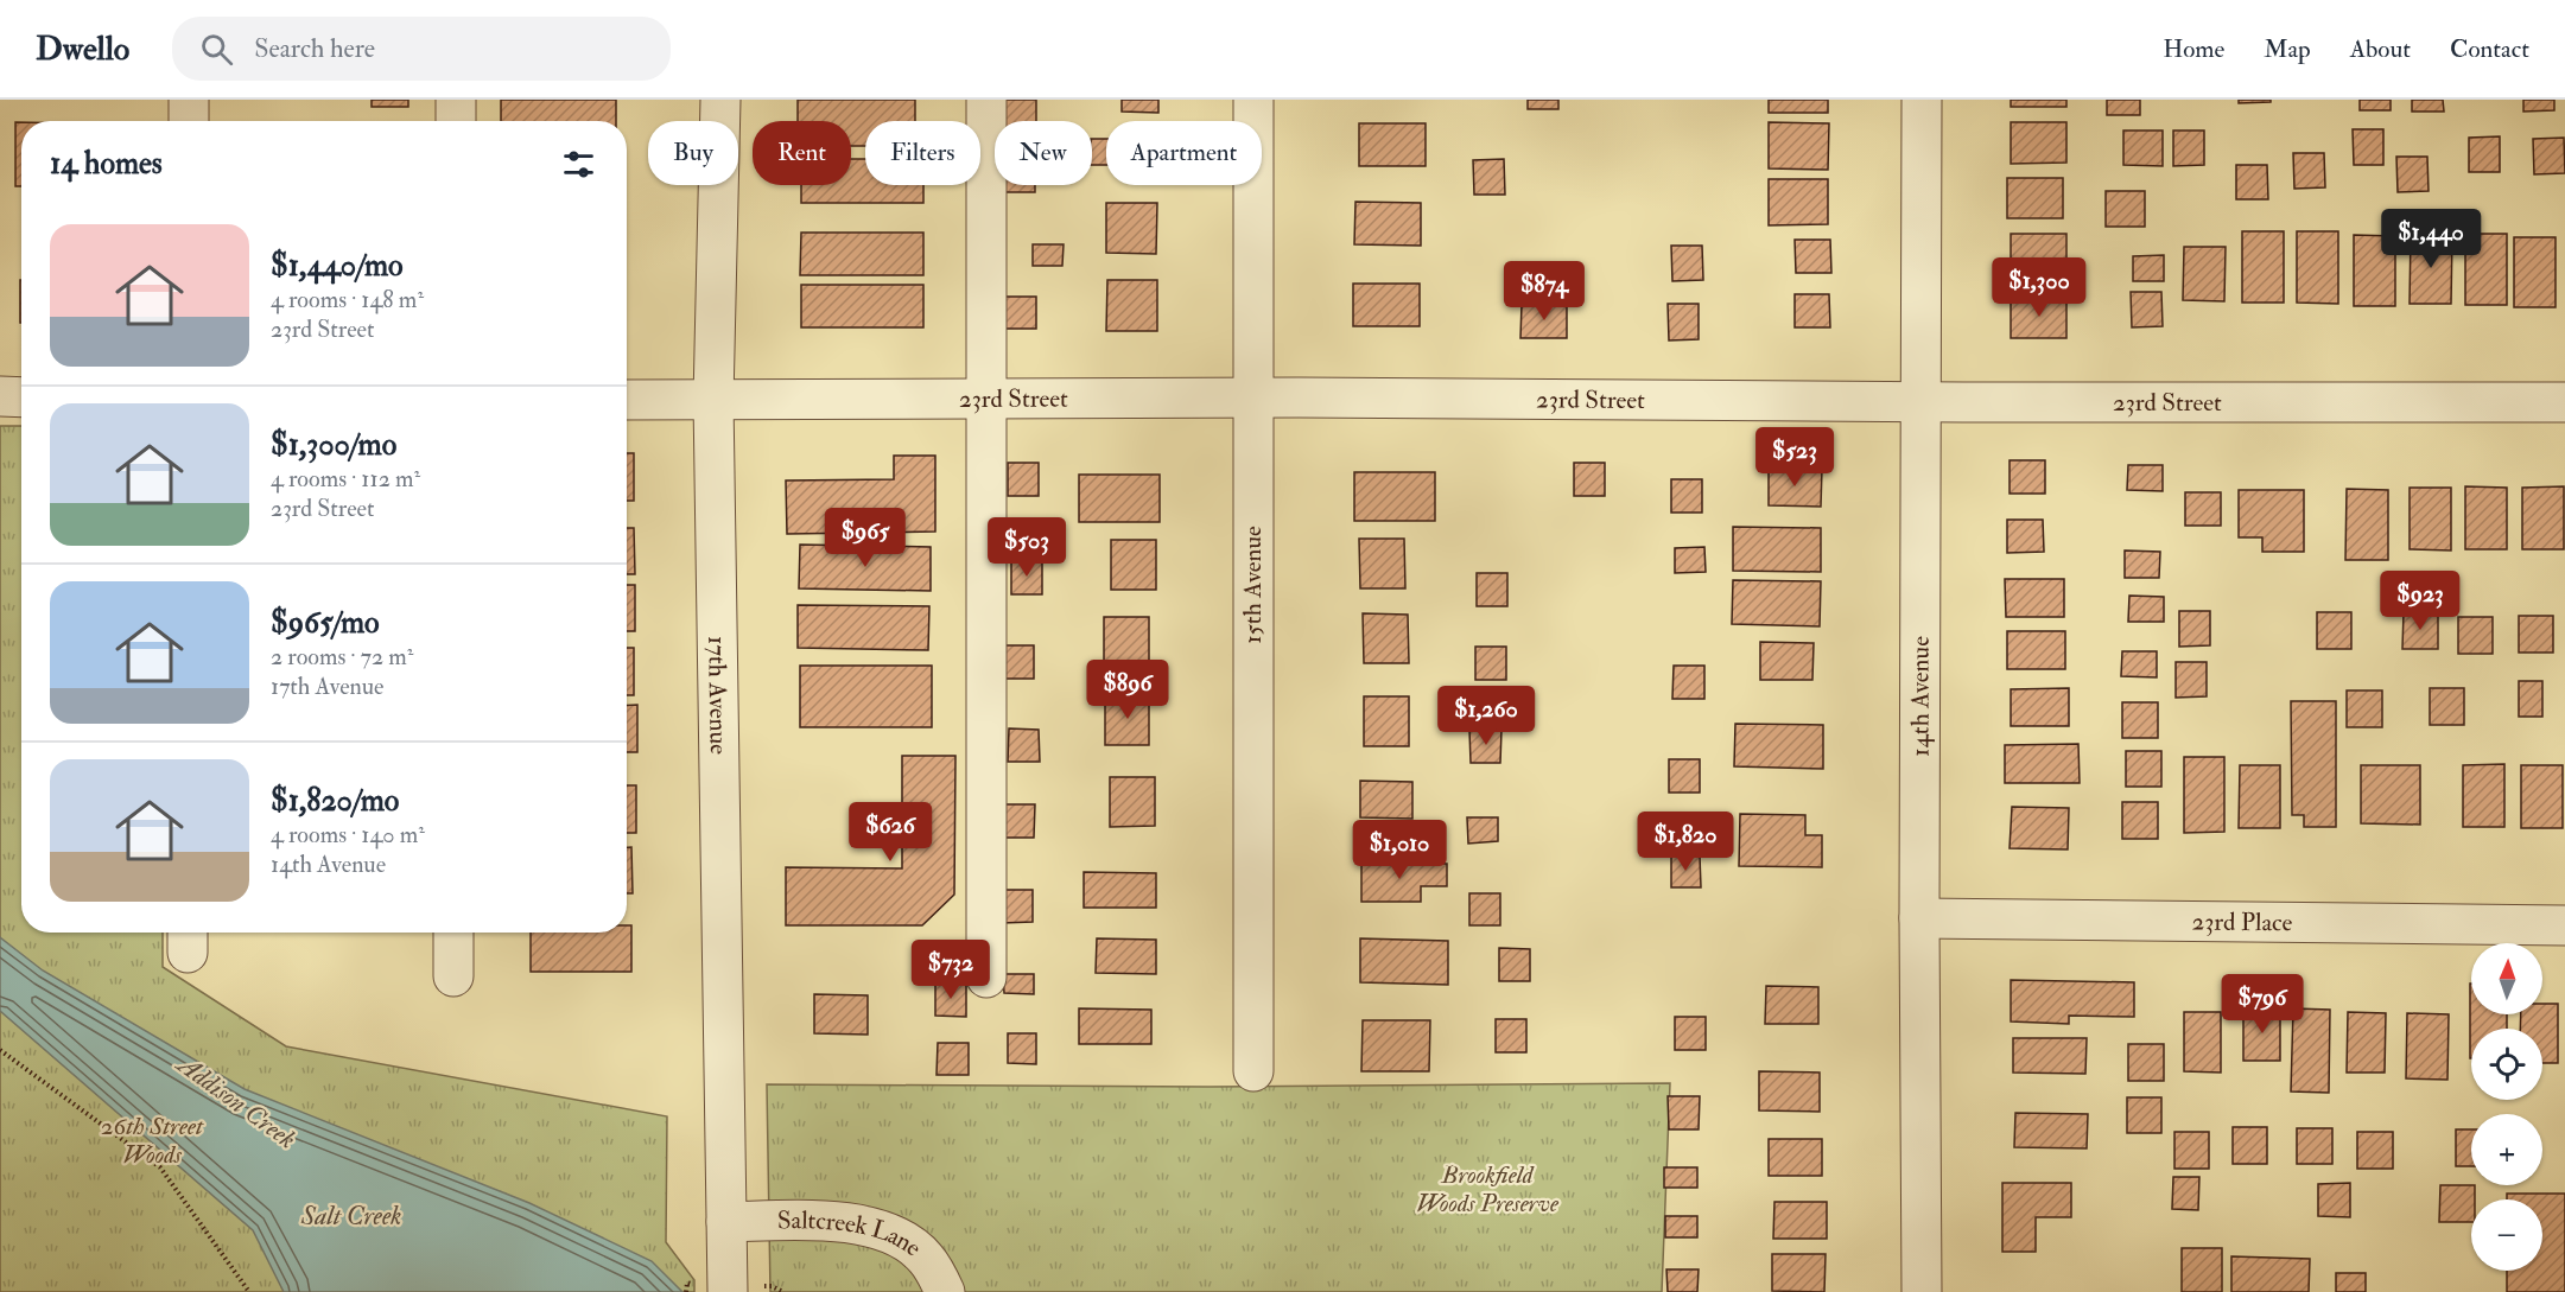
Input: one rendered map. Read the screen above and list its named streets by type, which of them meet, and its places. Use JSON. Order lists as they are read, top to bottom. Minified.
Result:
{"streets":{"street":["23rd Street","15th Avenue","17th Avenue","14th Avenue","23rd Place","Saltcreek Lane"]},"crossings":[["23rd Street","15th Avenue"],["23rd Street","17th Avenue"],["23rd Street","14th Avenue"],["17th Avenue","Saltcreek Lane"],["14th Avenue","23rd Place"]],"water":["Addison Creek","Salt Creek"],"parks":["26th Street Woods","Brookfield Woods Preserve"],"north":"top","page":{"header":"Dwello","search":"Search here","nav":["Home","Map","About","Contact"],"chip":["Buy","Rent","Filters","New","Apartment"],"heading":"14 homes","list":[{"name":"$1,440/mo","note":"4 rooms · 148 m² · 23rd Street"},{"name":"$1,300/mo","note":"4 rooms · 112 m² · 23rd Street"},{"name":"$965/mo","note":"2 rooms · 72 m² · 17th Avenue"},{"name":"$1,820/mo","note":"4 rooms · 140 m² · 14th Avenue"}],"price":["$1,440","$1,300","$874","$523","$965","$503","$923","$896","$1,260","$626","$1,820","$1,010","$732","$796"],"map_buttons":["+","−"]}}
